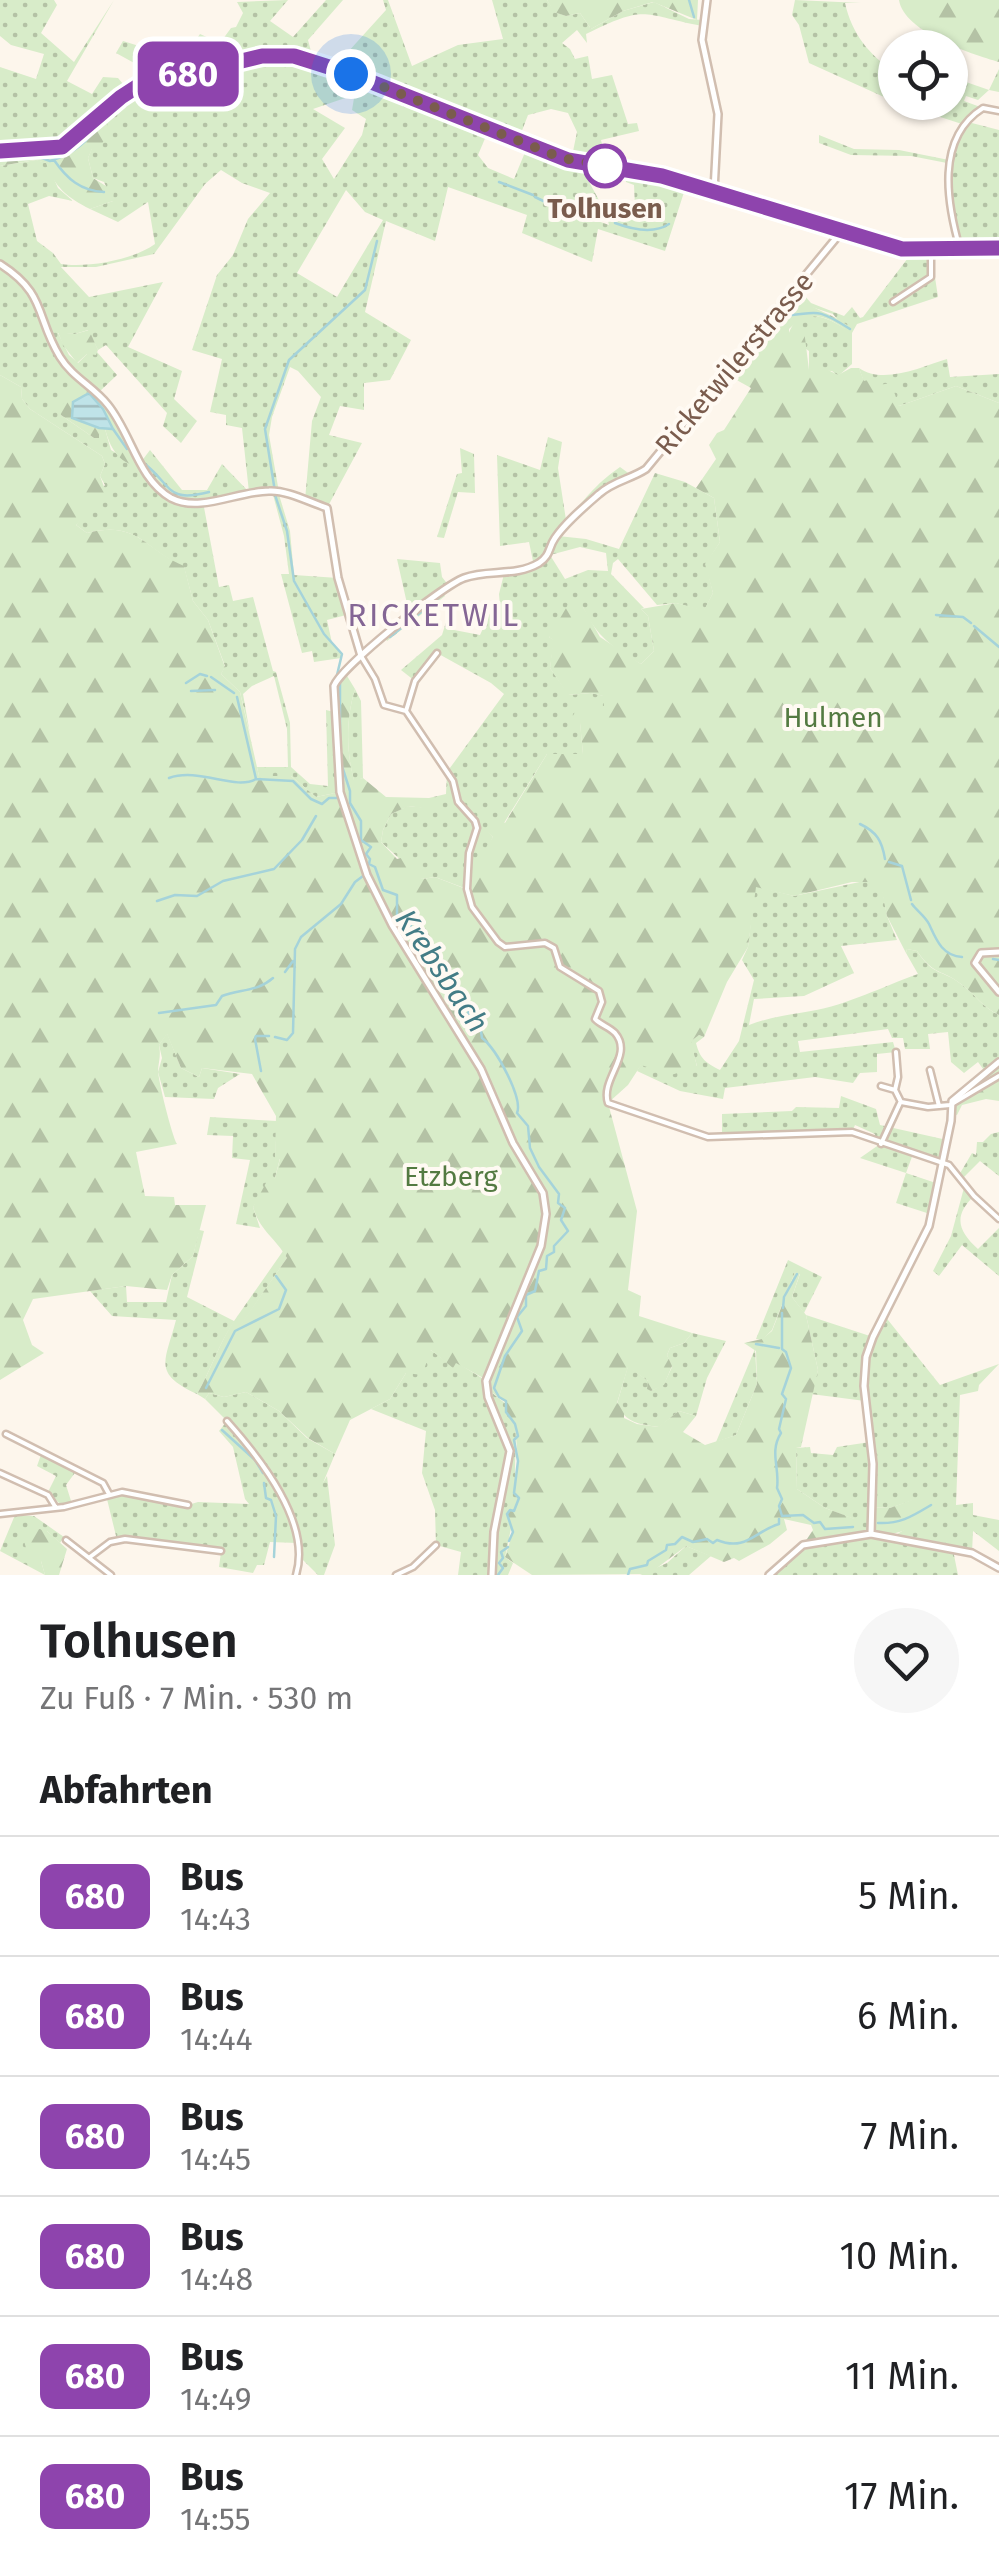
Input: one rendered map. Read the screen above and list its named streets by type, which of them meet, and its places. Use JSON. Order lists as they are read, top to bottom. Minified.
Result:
{"streets":{"street":["Ricketwilerstrasse"]},"districts":["RICKETWIL"],"water":["Krebsbach"],"parks":["Hulmen","Etzberg"],"places":["Tolhusen"],"lines":["bus line 680"],"page":{"on_map":"680","heading":[["Tolhusen","Zu Fuß · 7 Min. · 530 m"],"Abfahrten"],"list":[{"mark":"680","name":"Bus","note":"14:43","value":"5 Min."},{"mark":"680","name":"Bus","note":"14:44","value":"6 Min."},{"mark":"680","name":"Bus","note":"14:45","value":"7 Min."},{"mark":"680","name":"Bus","note":"14:48","value":"10 Min."},{"mark":"680","name":"Bus","note":"14:49","value":"11 Min."},{"mark":"680","name":"Bus","note":"14:55","value":"17 Min."}]}}
